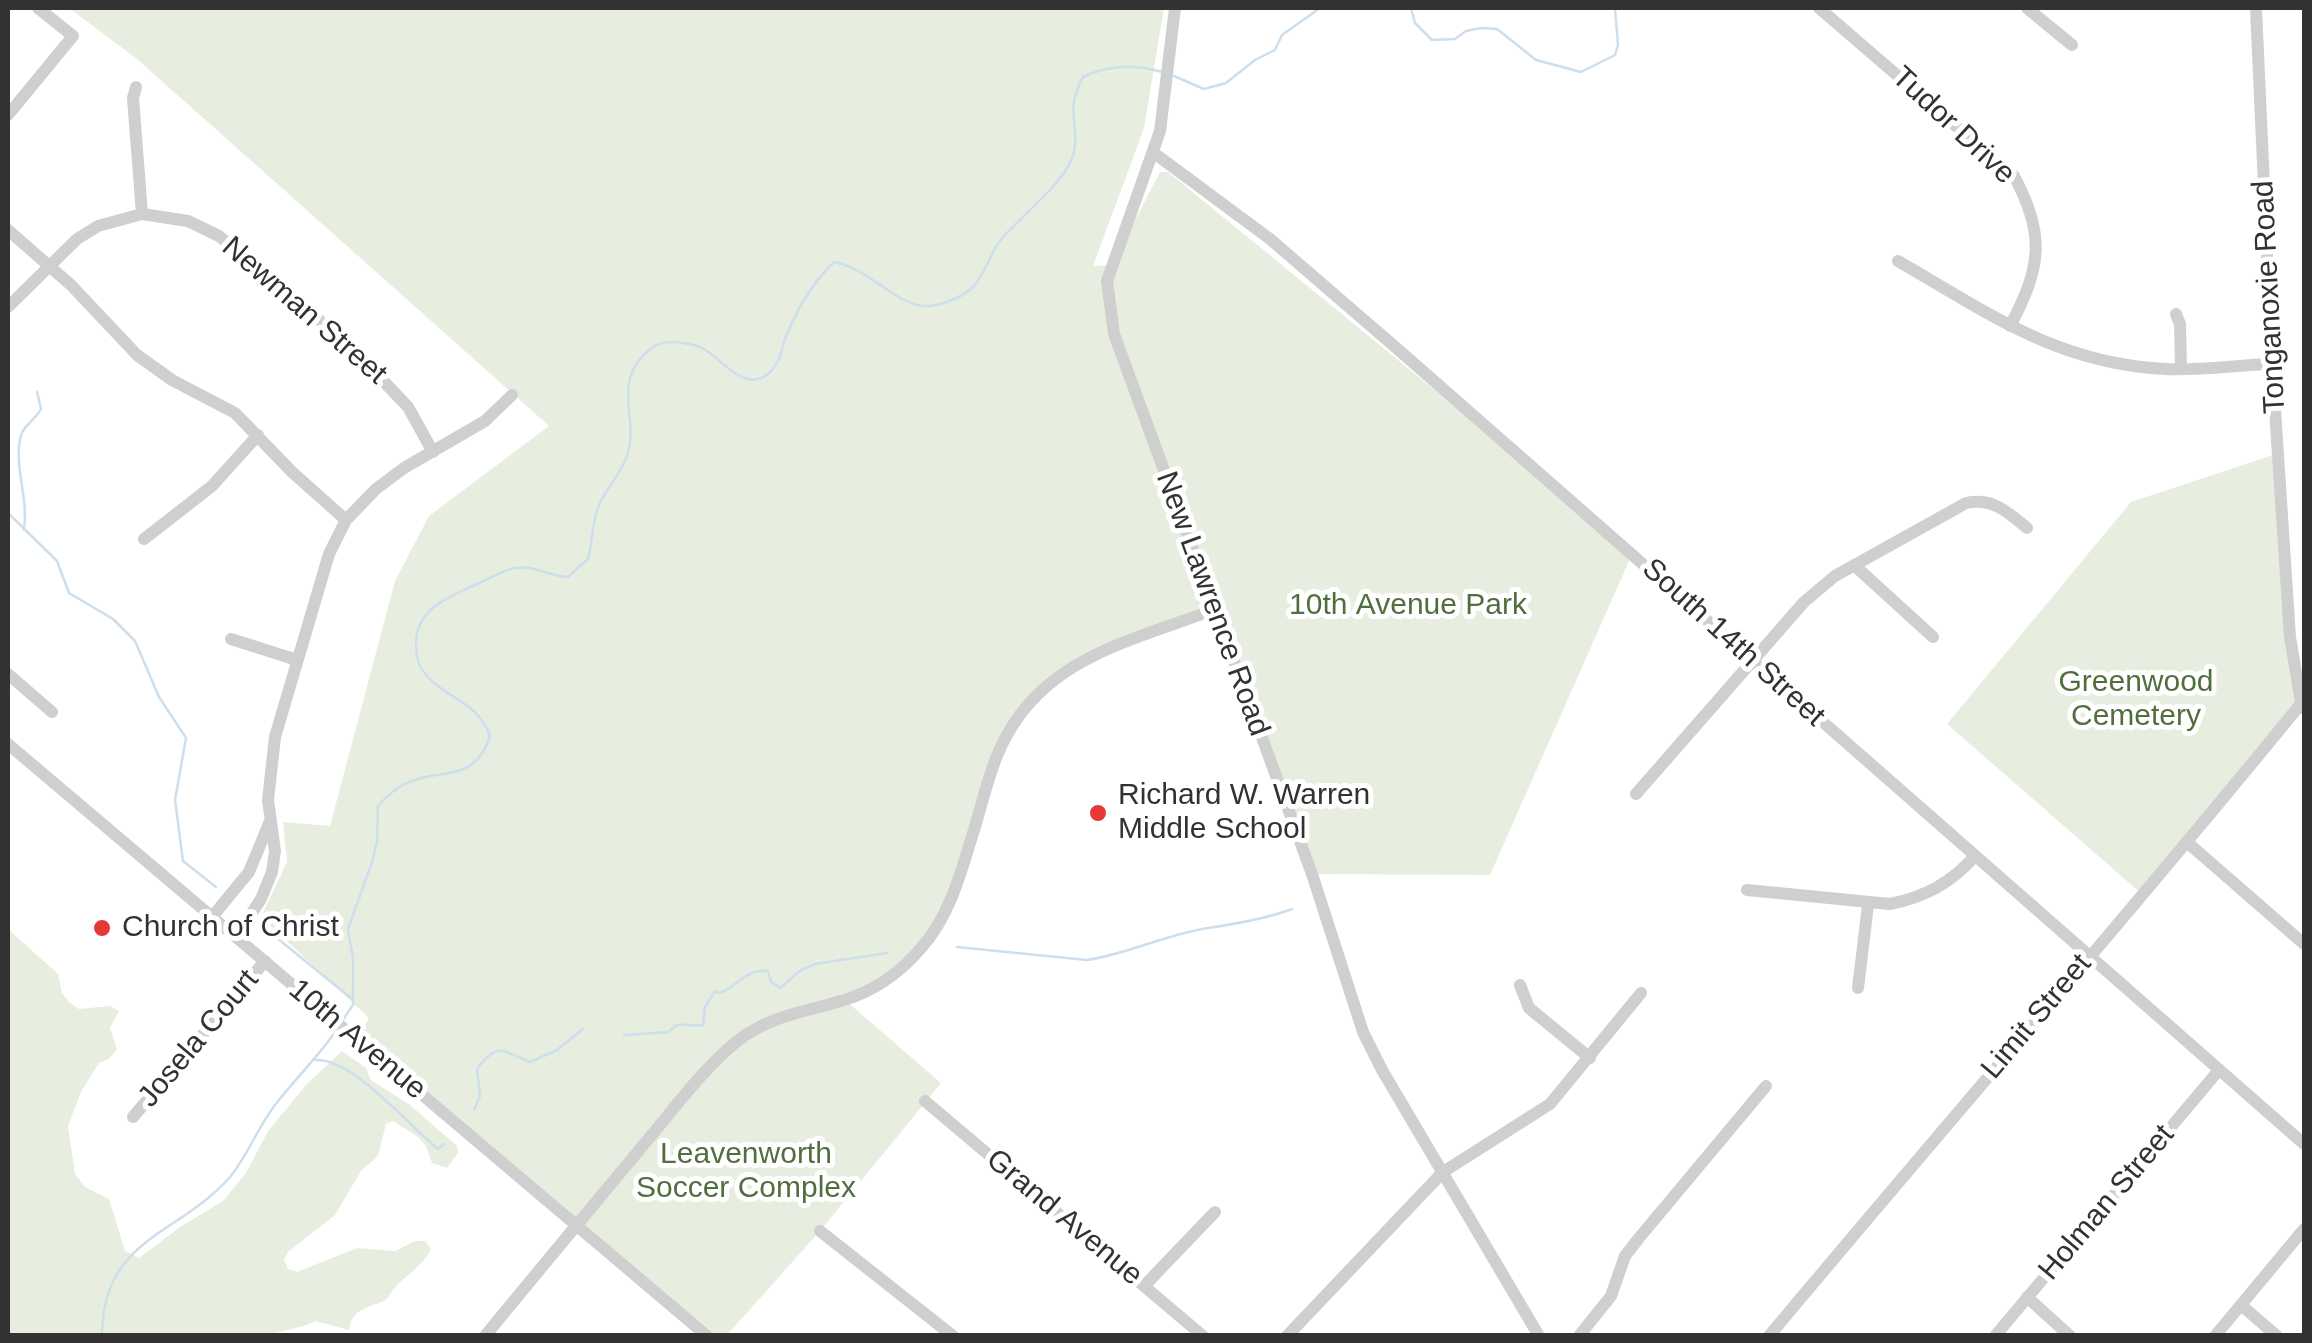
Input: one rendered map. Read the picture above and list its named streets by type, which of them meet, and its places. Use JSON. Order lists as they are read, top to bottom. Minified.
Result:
{"streets":{"street":["Tudor Drive","Tonganoxie Road","Newman Street","New Lawrence Road","South 14th Street","Limit Street","Josela Court","10th Avenue","Holman Street","Grand Avenue"]},"crossings":[["Tonganoxie Road","Limit Street"],["New Lawrence Road","South 14th Street"],["South 14th Street","Limit Street"],["South 14th Street","Holman Street"],["Josela Court","10th Avenue"]],"parks":["10th Avenue Park","Greenwood Cemetery","Leavenworth Soccer Complex"],"places":["Richard W. Warren Middle School","Church of Christ"]}
